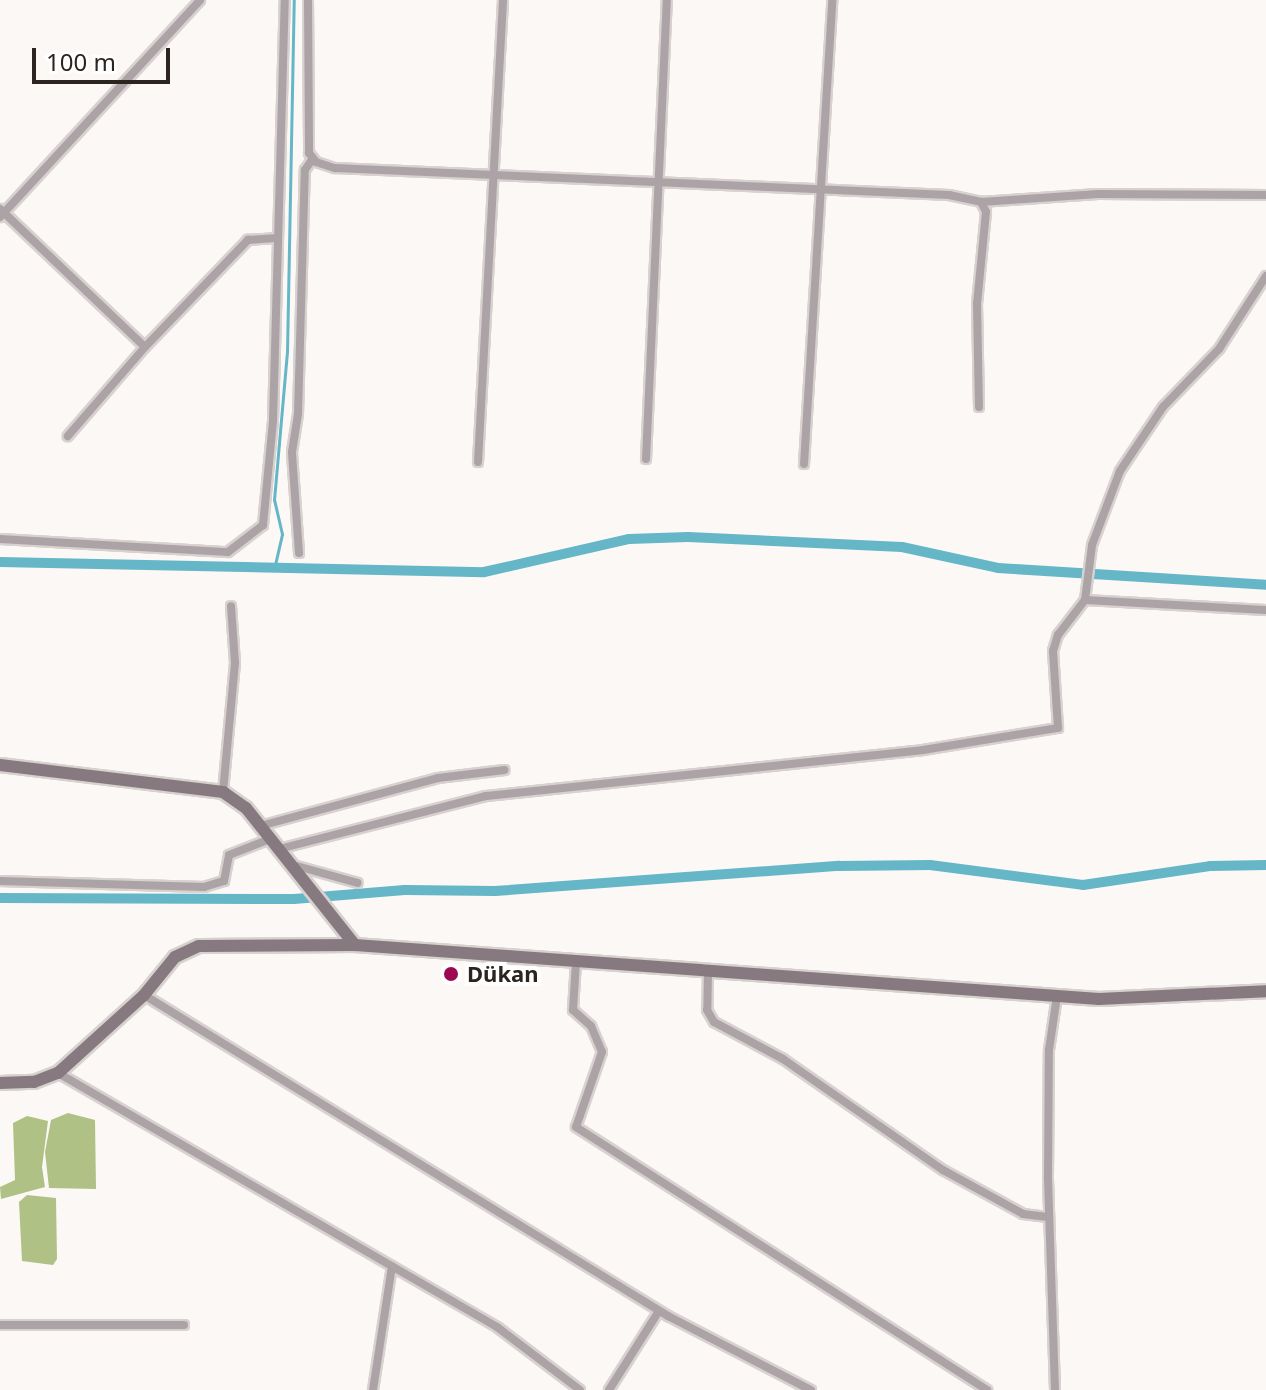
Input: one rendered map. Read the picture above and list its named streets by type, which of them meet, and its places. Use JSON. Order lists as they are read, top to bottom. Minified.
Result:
{"places":["Dükan"],"scale_bar":"100 m"}
